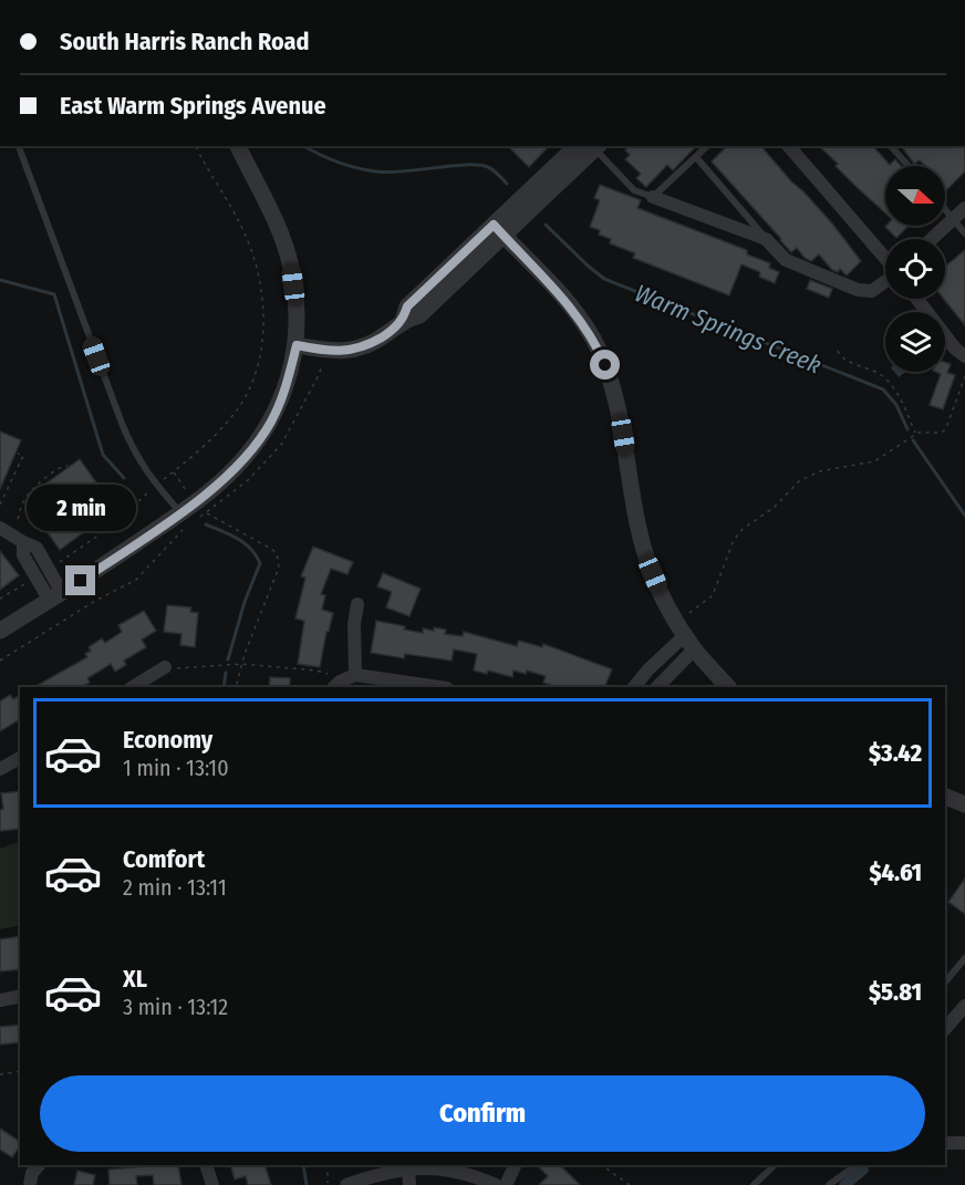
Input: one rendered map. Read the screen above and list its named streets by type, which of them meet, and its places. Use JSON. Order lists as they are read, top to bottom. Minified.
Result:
{"water":["Warm Springs Creek"],"north":"right","page":{"banner":["South Harris Ranch Road","East Warm Springs Avenue"],"bubble":"2 min","list":[{"name":"Economy","note":"1 min · 13:10","value":"$3.42"},{"name":"Comfort","note":"2 min · 13:11","value":"$4.61"},{"name":"XL","note":"3 min · 13:12","value":"$5.81"}],"buttons":"Confirm"}}
